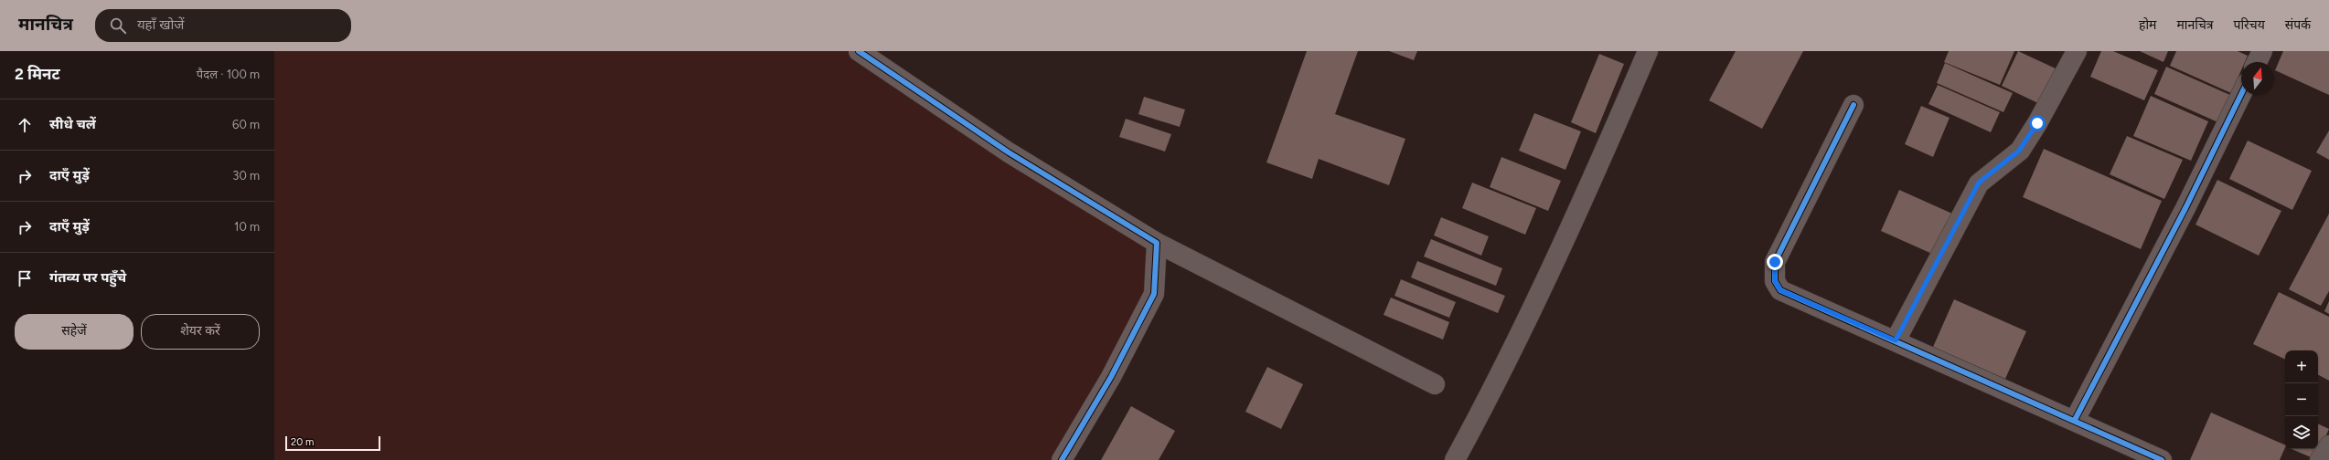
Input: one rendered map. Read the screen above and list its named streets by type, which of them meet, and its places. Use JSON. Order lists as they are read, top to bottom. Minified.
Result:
{"scale_bar":"20 m","north":"top","page":{"header":"मानचित्र","search":"यहाँ खोजें","nav":["होम","मानचित्र","परिचय","संपर्क"],"heading":["2 मिनट","पैदल · 100 m"],"list":[["सीधे चलें","60 m"],["दाएँ मुड़ें","30 m"],["दाएँ मुड़ें","10 m"],"गंतव्य पर पहुँचे"],"buttons":["सहेजें","शेयर करें"],"map_buttons":["+","−"],"scale":"20 m"}}
